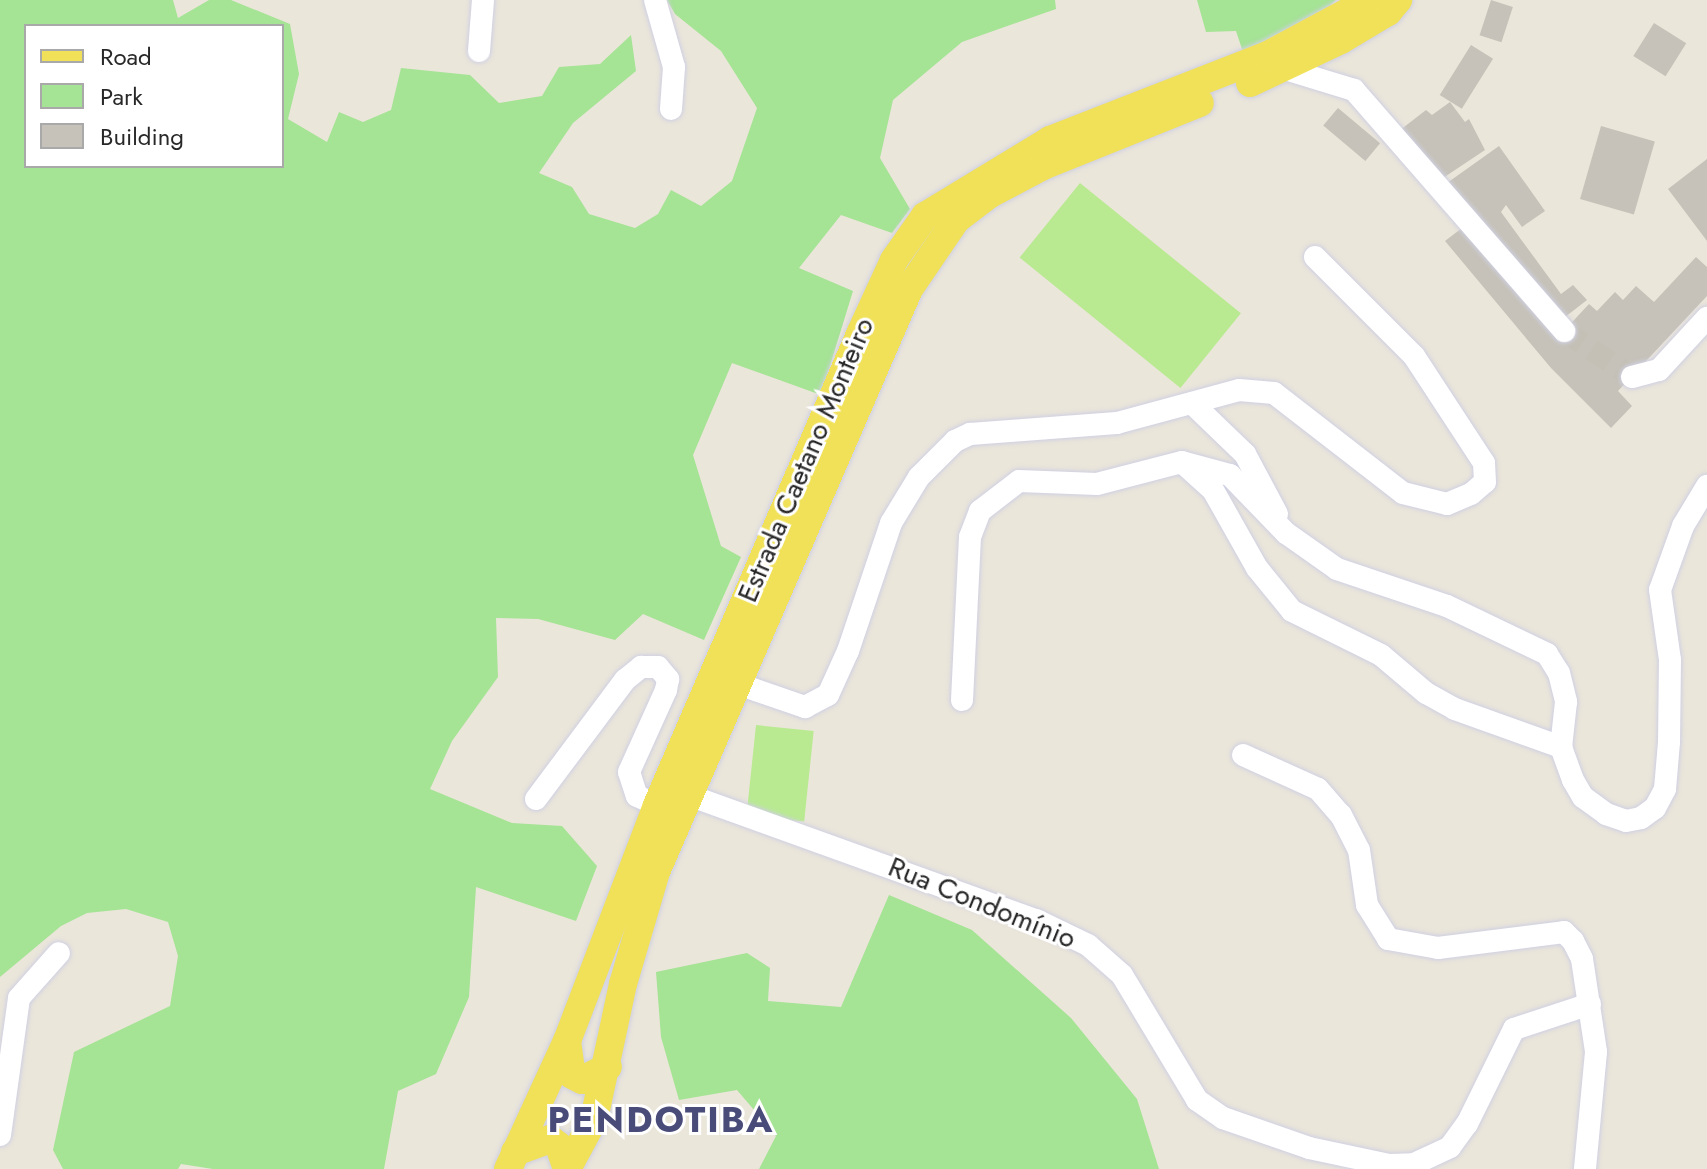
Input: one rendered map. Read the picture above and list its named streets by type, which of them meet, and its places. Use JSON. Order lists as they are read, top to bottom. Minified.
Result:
{"streets":{"main road":["Estrada Caetano Monteiro"],"street":["Rua Condomínio"]},"crossings":[["Estrada Caetano Monteiro","Rua Condomínio"]],"districts":["PENDOTIBA"],"legend":["Road","Park","Building"]}
